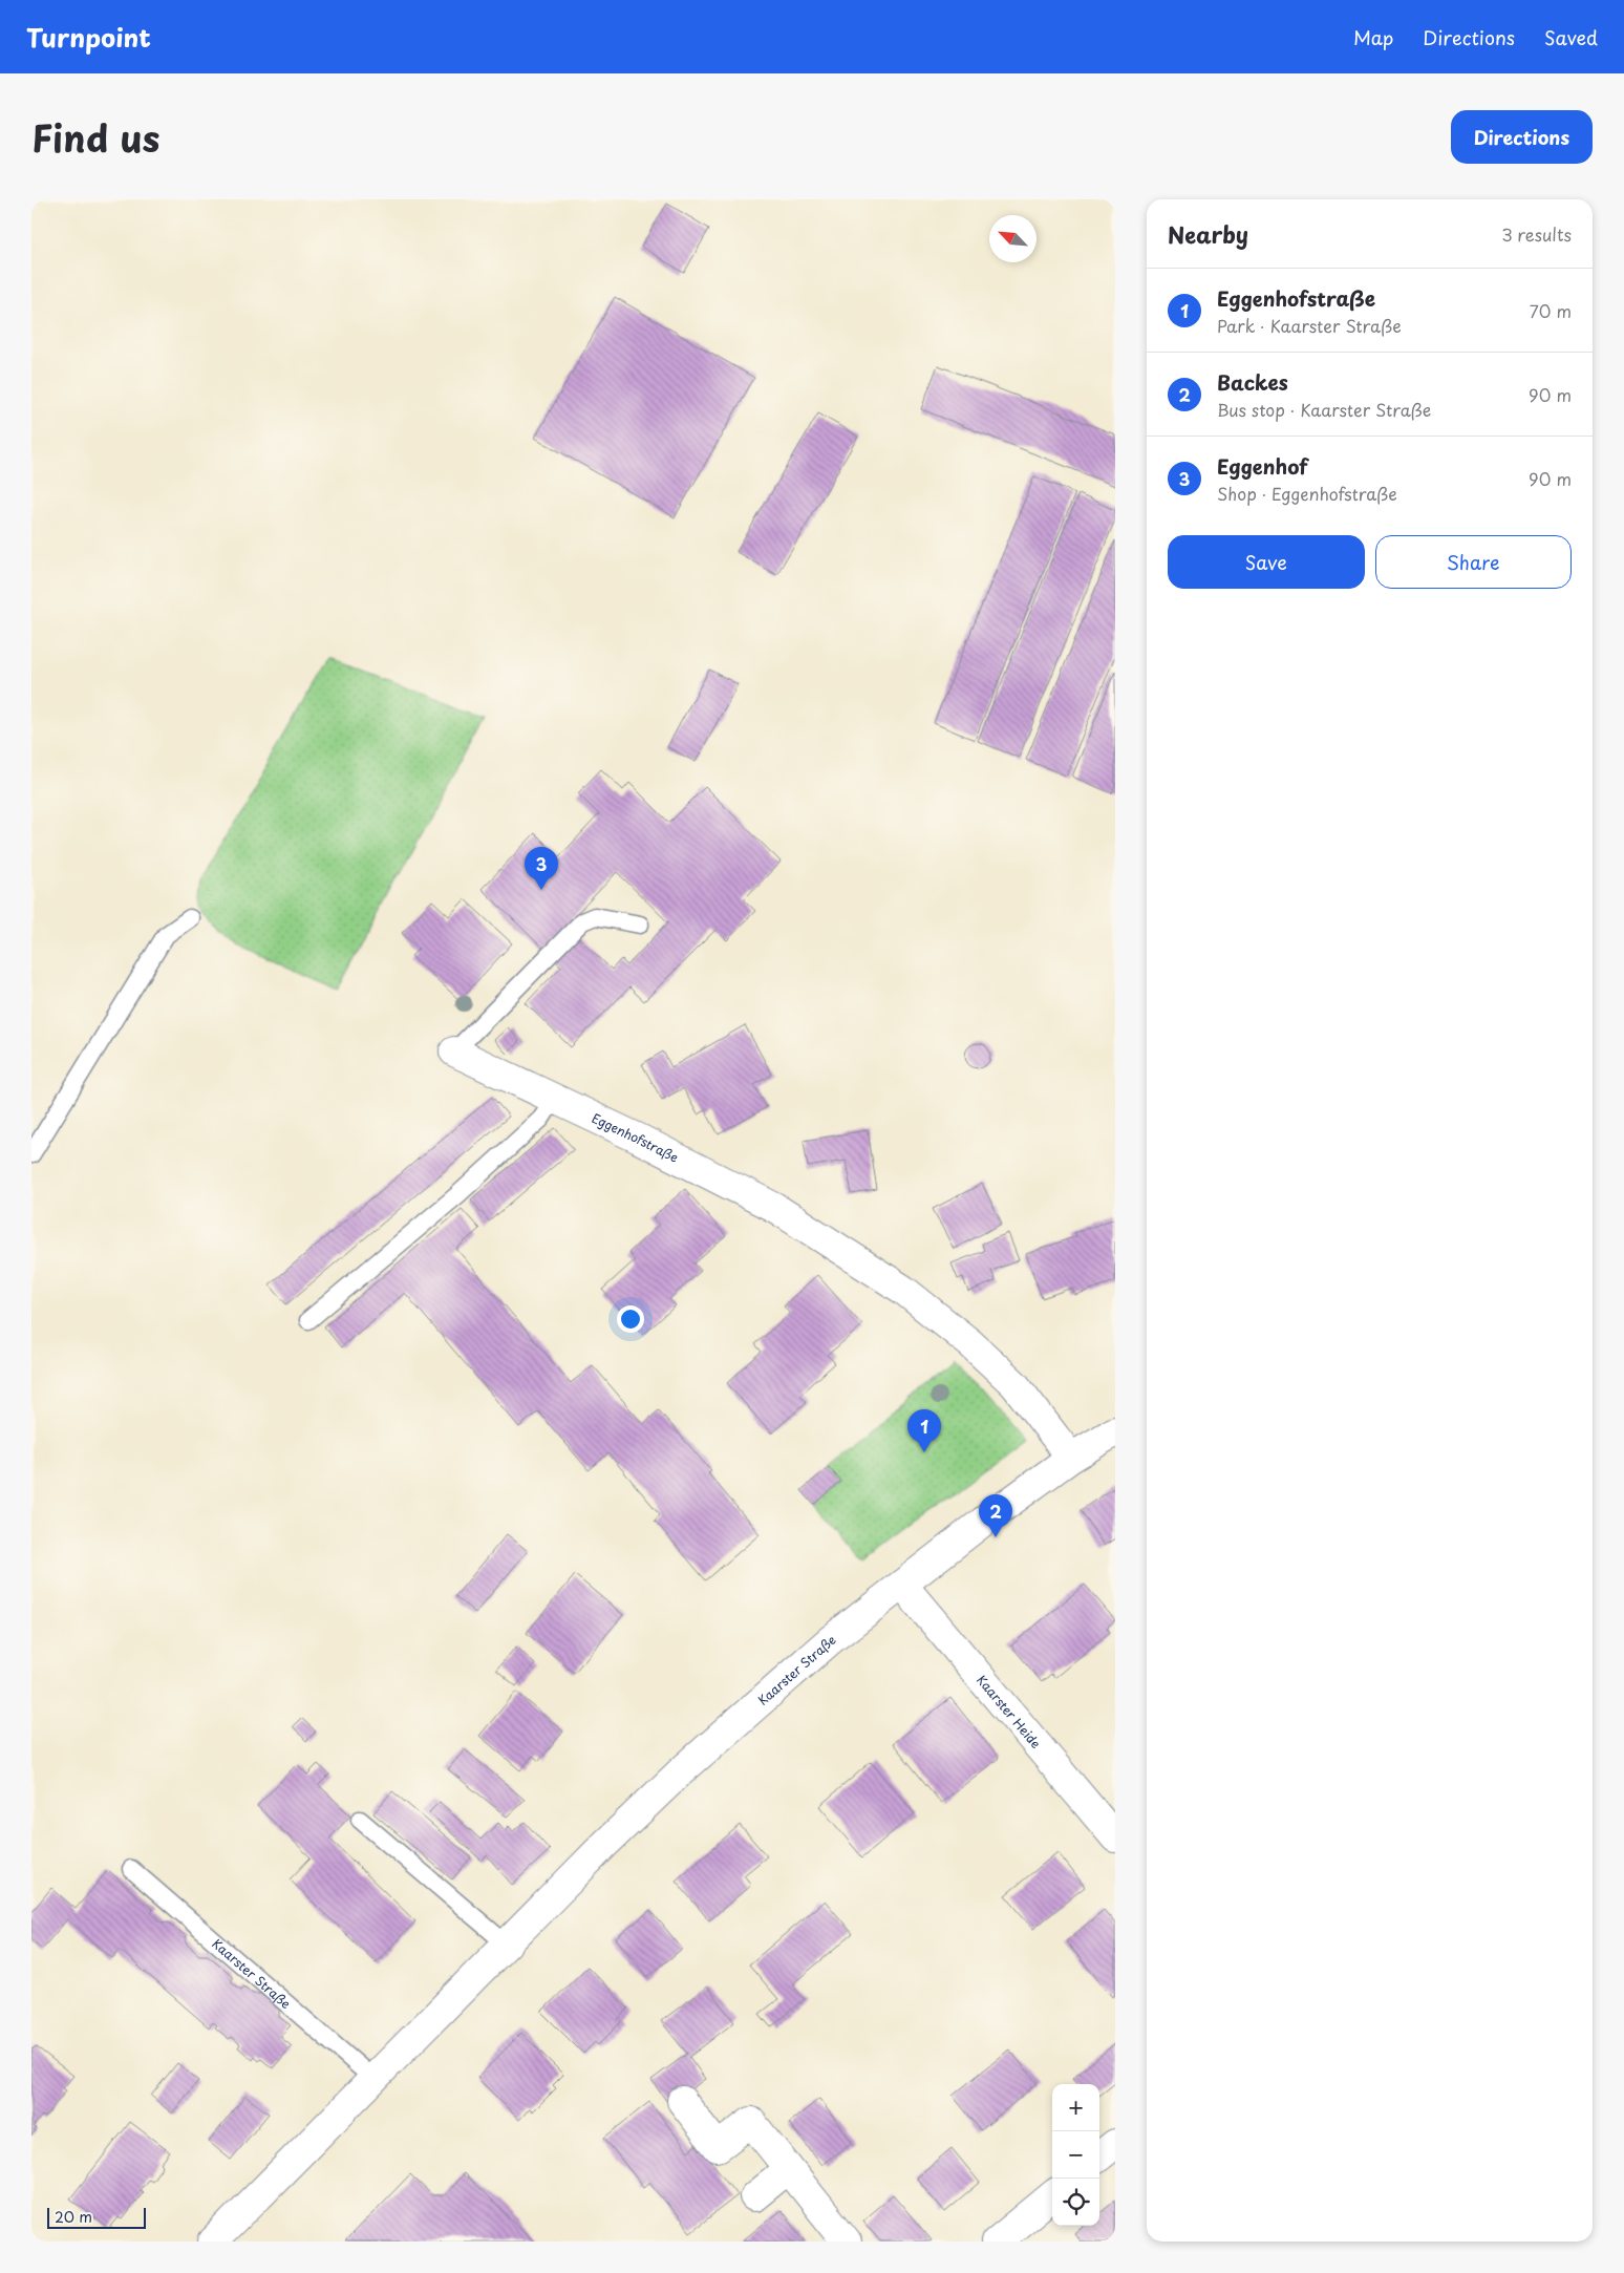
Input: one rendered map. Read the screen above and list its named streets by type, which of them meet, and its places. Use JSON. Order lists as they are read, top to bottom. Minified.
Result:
{"streets":{"street":["Eggenhofstraße","Kaarster Straße","Kaarster Heide"]},"crossings":[["Eggenhofstraße","Kaarster Straße"],["Kaarster Straße","Kaarster Heide"]],"scale_bar":"20 m","north":"top left","page":{"header":"Turnpoint","nav":["Map","Directions","Saved"],"title":"Find us","buttons":["Directions",["Save","Share"]],"heading":["Nearby","3 results"],"list":[{"mark":"1","name":"Eggenhofstraße","note":"Park · Kaarster Straße","value":"70 m"},{"mark":"2","name":"Backes","note":"Bus stop · Kaarster Straße","value":"90 m"},{"mark":"3","name":"Eggenhof","note":"Shop · Eggenhofstraße","value":"90 m"}],"pins":["3","1","2"],"map_buttons":["+","−"],"scale":"20 m"}}
